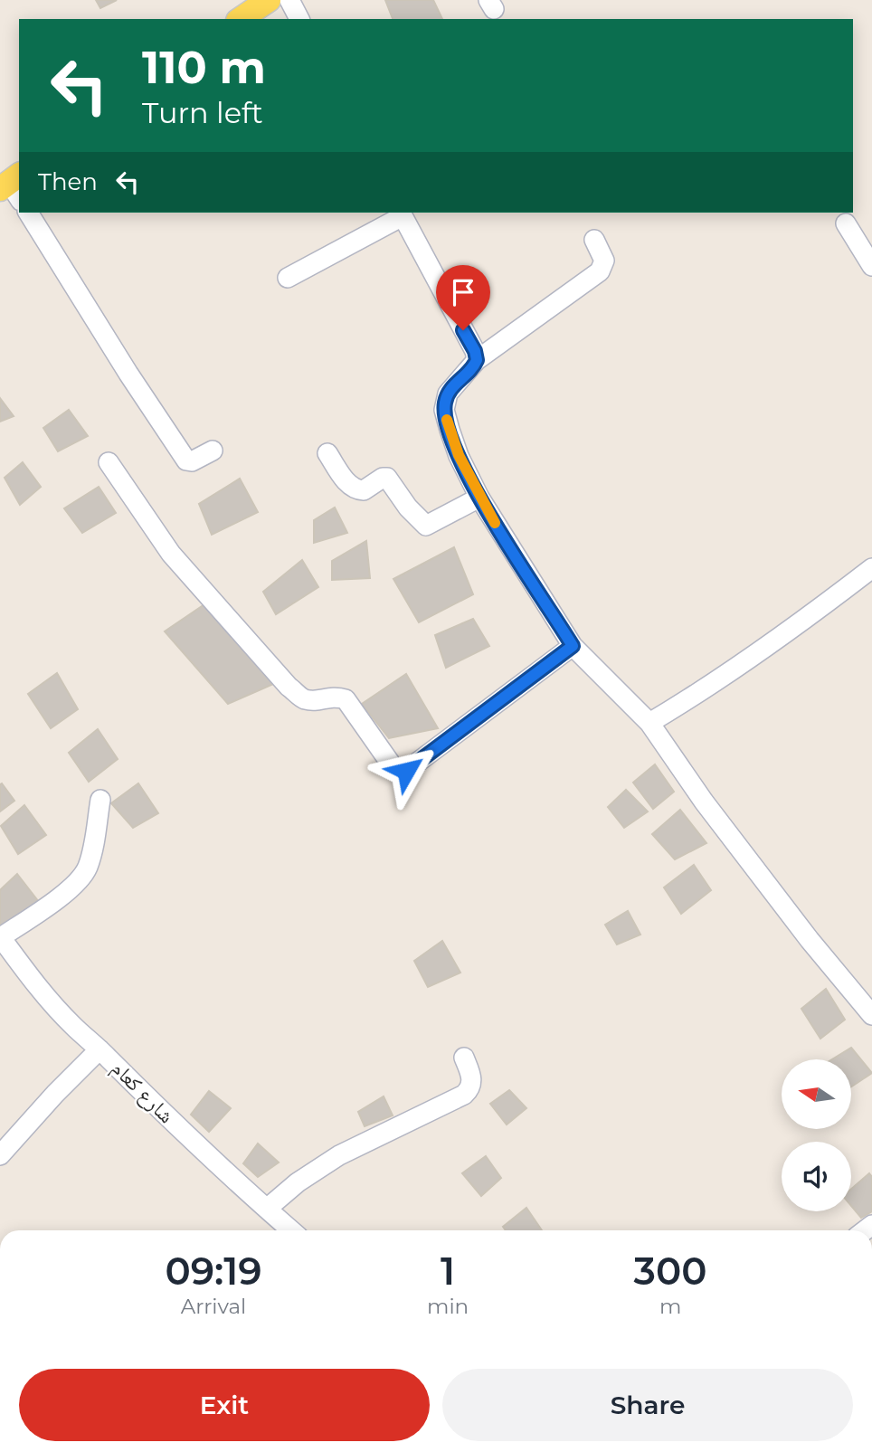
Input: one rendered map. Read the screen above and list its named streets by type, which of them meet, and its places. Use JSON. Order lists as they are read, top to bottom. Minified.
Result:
{"streets":{"street":["شارع كعام"]},"north":"left","page":{"turn":["110 m","Turn left"],"then":"Then","eta":["09:19","Arrival","1","min","300","m"],"buttons":["Exit","Share"]}}
